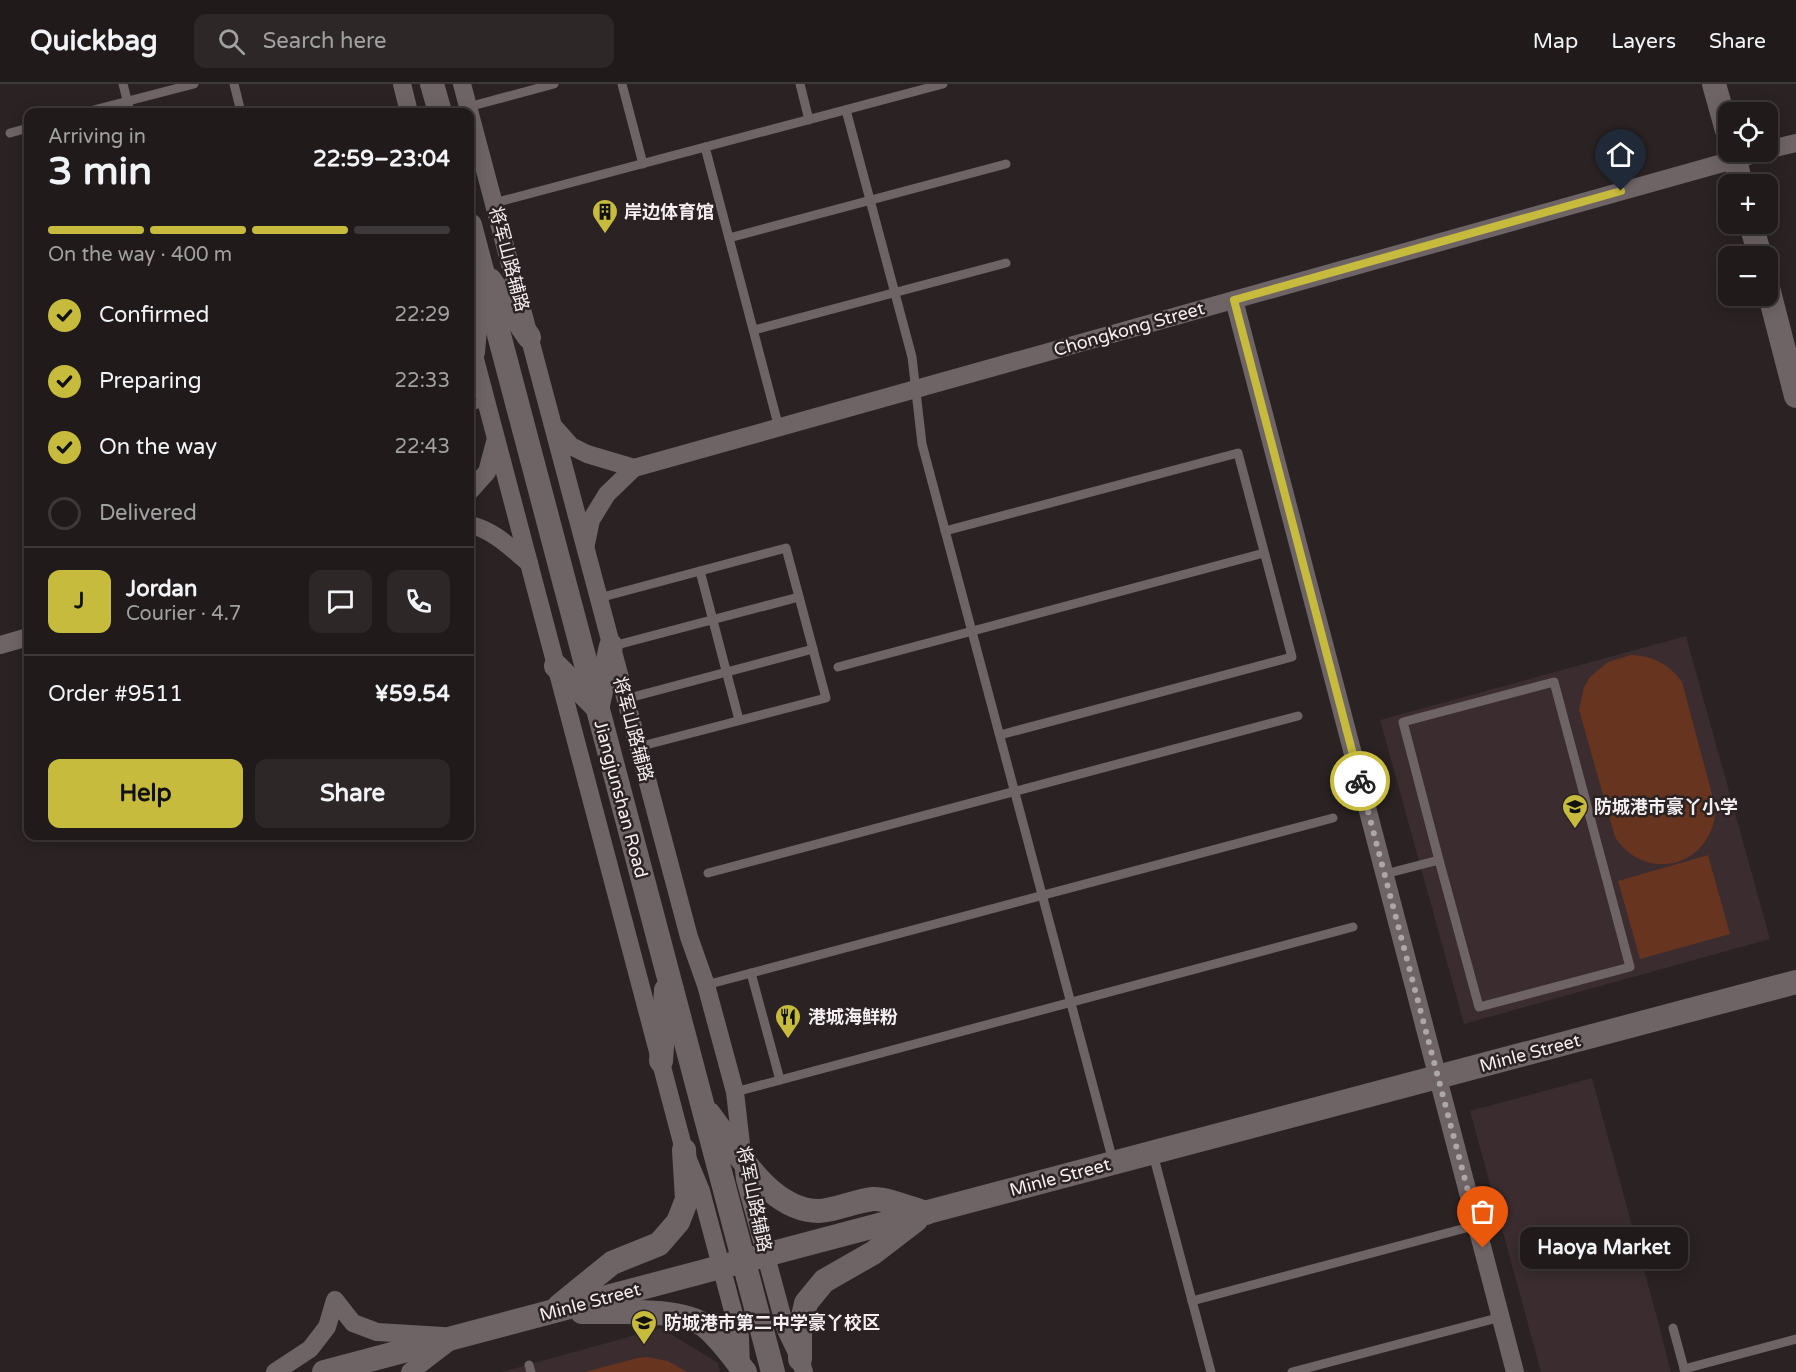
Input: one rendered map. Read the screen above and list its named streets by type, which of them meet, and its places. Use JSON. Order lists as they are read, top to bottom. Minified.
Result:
{"streets":{"street":["将军山路辅路","Chongkong Street","Jiangjunshan Road","Minle Street"]},"crossings":[["将军山路辅路","Chongkong Street"],["将军山路辅路","Jiangjunshan Road"],["将军山路辅路","Minle Street"],["Jiangjunshan Road","Minle Street"]],"places":{"building":["岸边体育馆"],"school or university":["防城港市豪丫小学","防城港市第二中学豪丫校区"],"restaurant":["港城海鲜粉"],"other":["Haoya Market"]},"page":{"header":"Quickbag","search":"Search here","nav":["Map","Layers","Share"],"map_buttons":["+","−"],"heading":["3 min","Arriving in","22:59–23:04"],"panel":["Jordan","Courier · 4.7","Order #9511","¥59.54"],"bar":"On the way · 400 m","list":[["Confirmed","22:29"],["Preparing","22:33"],["On the way","22:43"],"Delivered"],"round":"J","buttons":["Help","Share"],"bubble":"Haoya Market"}}
